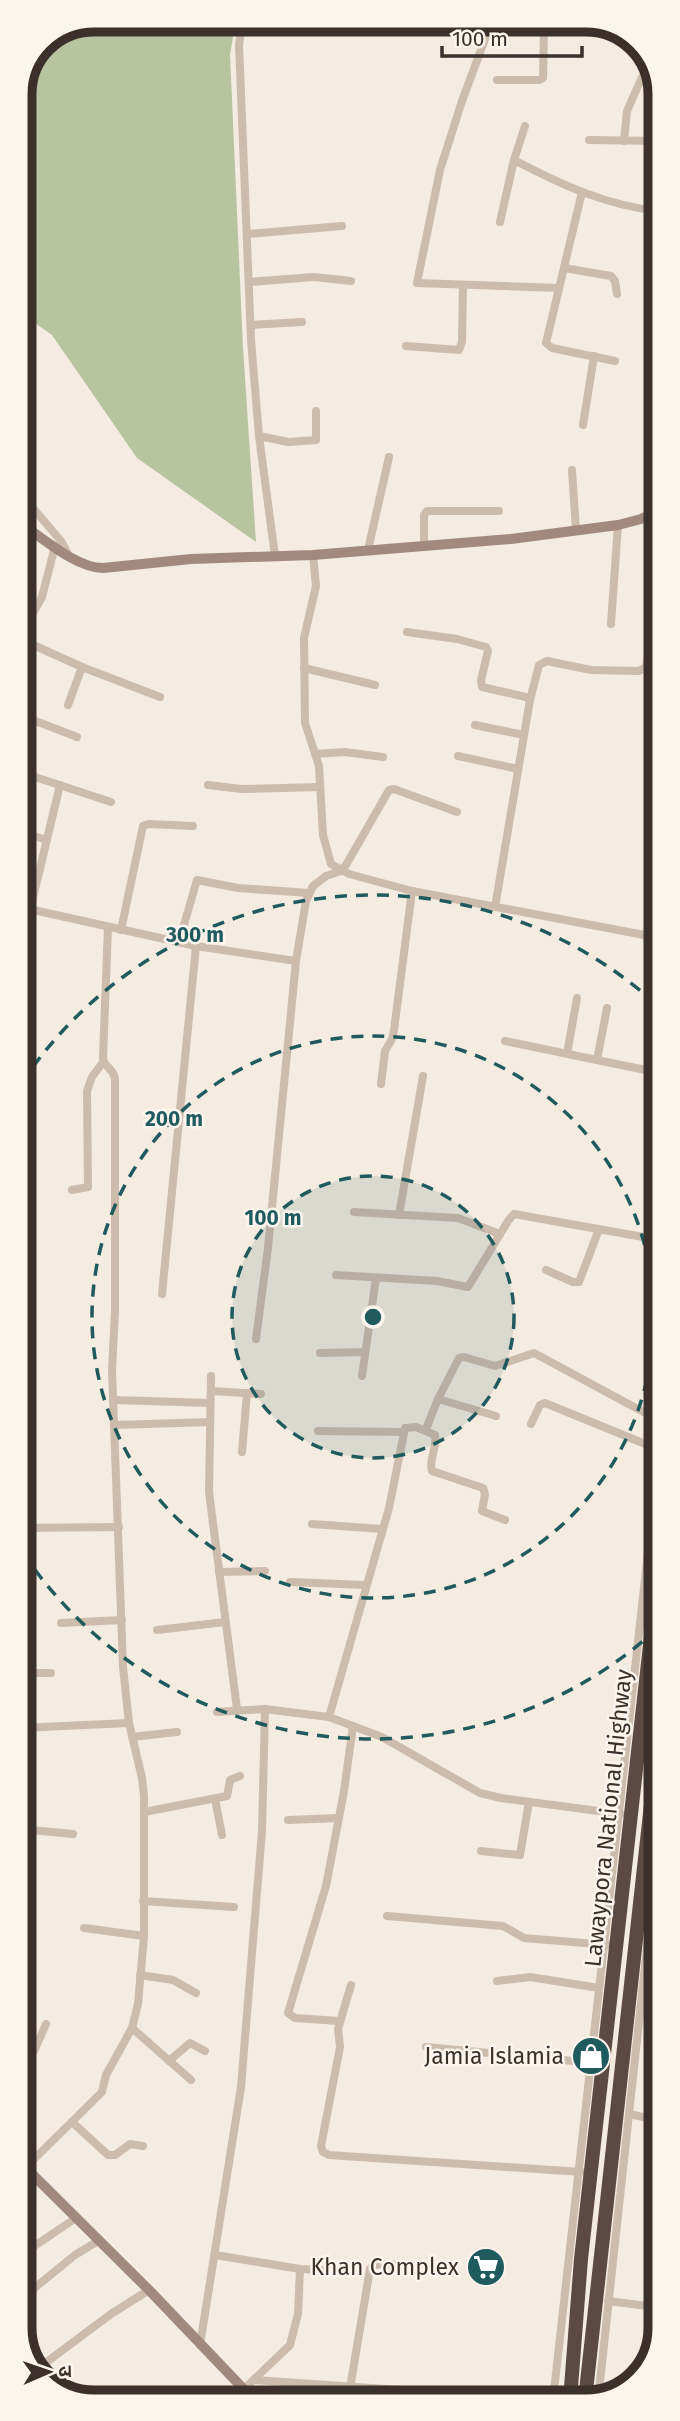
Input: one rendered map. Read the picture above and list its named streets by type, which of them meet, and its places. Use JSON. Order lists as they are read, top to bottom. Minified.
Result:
{"streets":{"highway":["Lawaypora National Highway"]},"places":{"shop":["Jamia Islamia"],"supermarket":["Khan Complex"]},"scale_bar":"100 m","north":"right","rings":["300 m","200 m","100 m"]}
